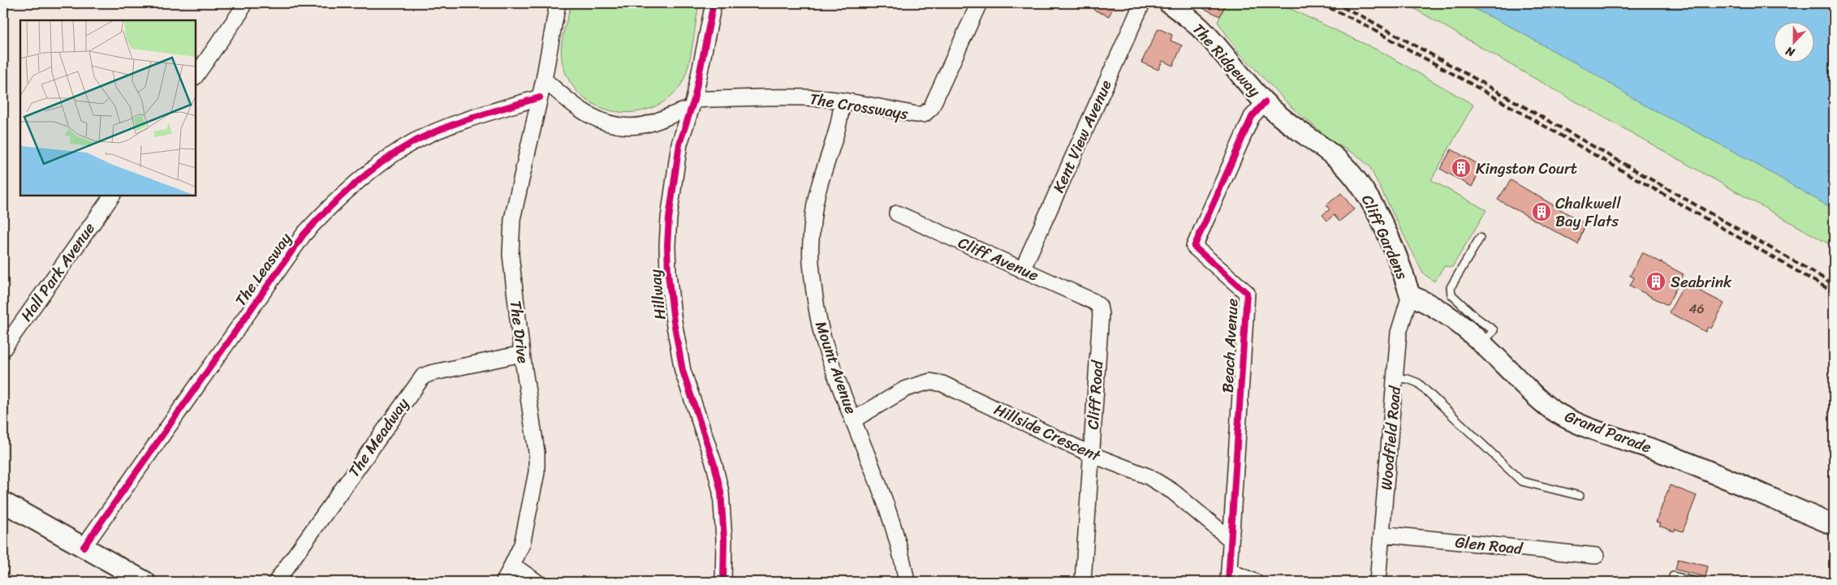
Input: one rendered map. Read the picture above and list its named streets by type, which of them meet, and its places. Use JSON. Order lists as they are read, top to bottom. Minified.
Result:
{"streets":{"street":["The Ridgeway","The Crossways","Kent View Avenue","Cliff Gardens","Cliff Avenue","The Leasway","Hall Park Avenue","Hillway","The Drive","Beach Avenue","Mount Avenue","Cliff Road","Grand Parade","Hillside Crescent","The Meadway","Woodfield Road","Glen Road"]},"crossings":[["The Ridgeway","Cliff Gardens"],["The Ridgeway","Beach Avenue"],["The Crossways","Hillway"],["The Crossways","The Drive"],["The Crossways","Mount Avenue"],["Kent View Avenue","Cliff Avenue"],["Cliff Gardens","Beach Avenue"],["Cliff Gardens","Grand Parade"],["Cliff Gardens","Woodfield Road"],["Cliff Avenue","Cliff Road"],["The Leasway","The Drive"],["The Drive","The Meadway"],["Beach Avenue","Hillside Crescent"],["Mount Avenue","Hillside Crescent"],["Cliff Road","Hillside Crescent"],["Grand Parade","Woodfield Road"],["Woodfield Road","Glen Road"]],"places":{"building":["Kingston Court","Chalkwell Bay Flats","Seabrink"]},"house_numbers":["46"],"north":"bottom"}
